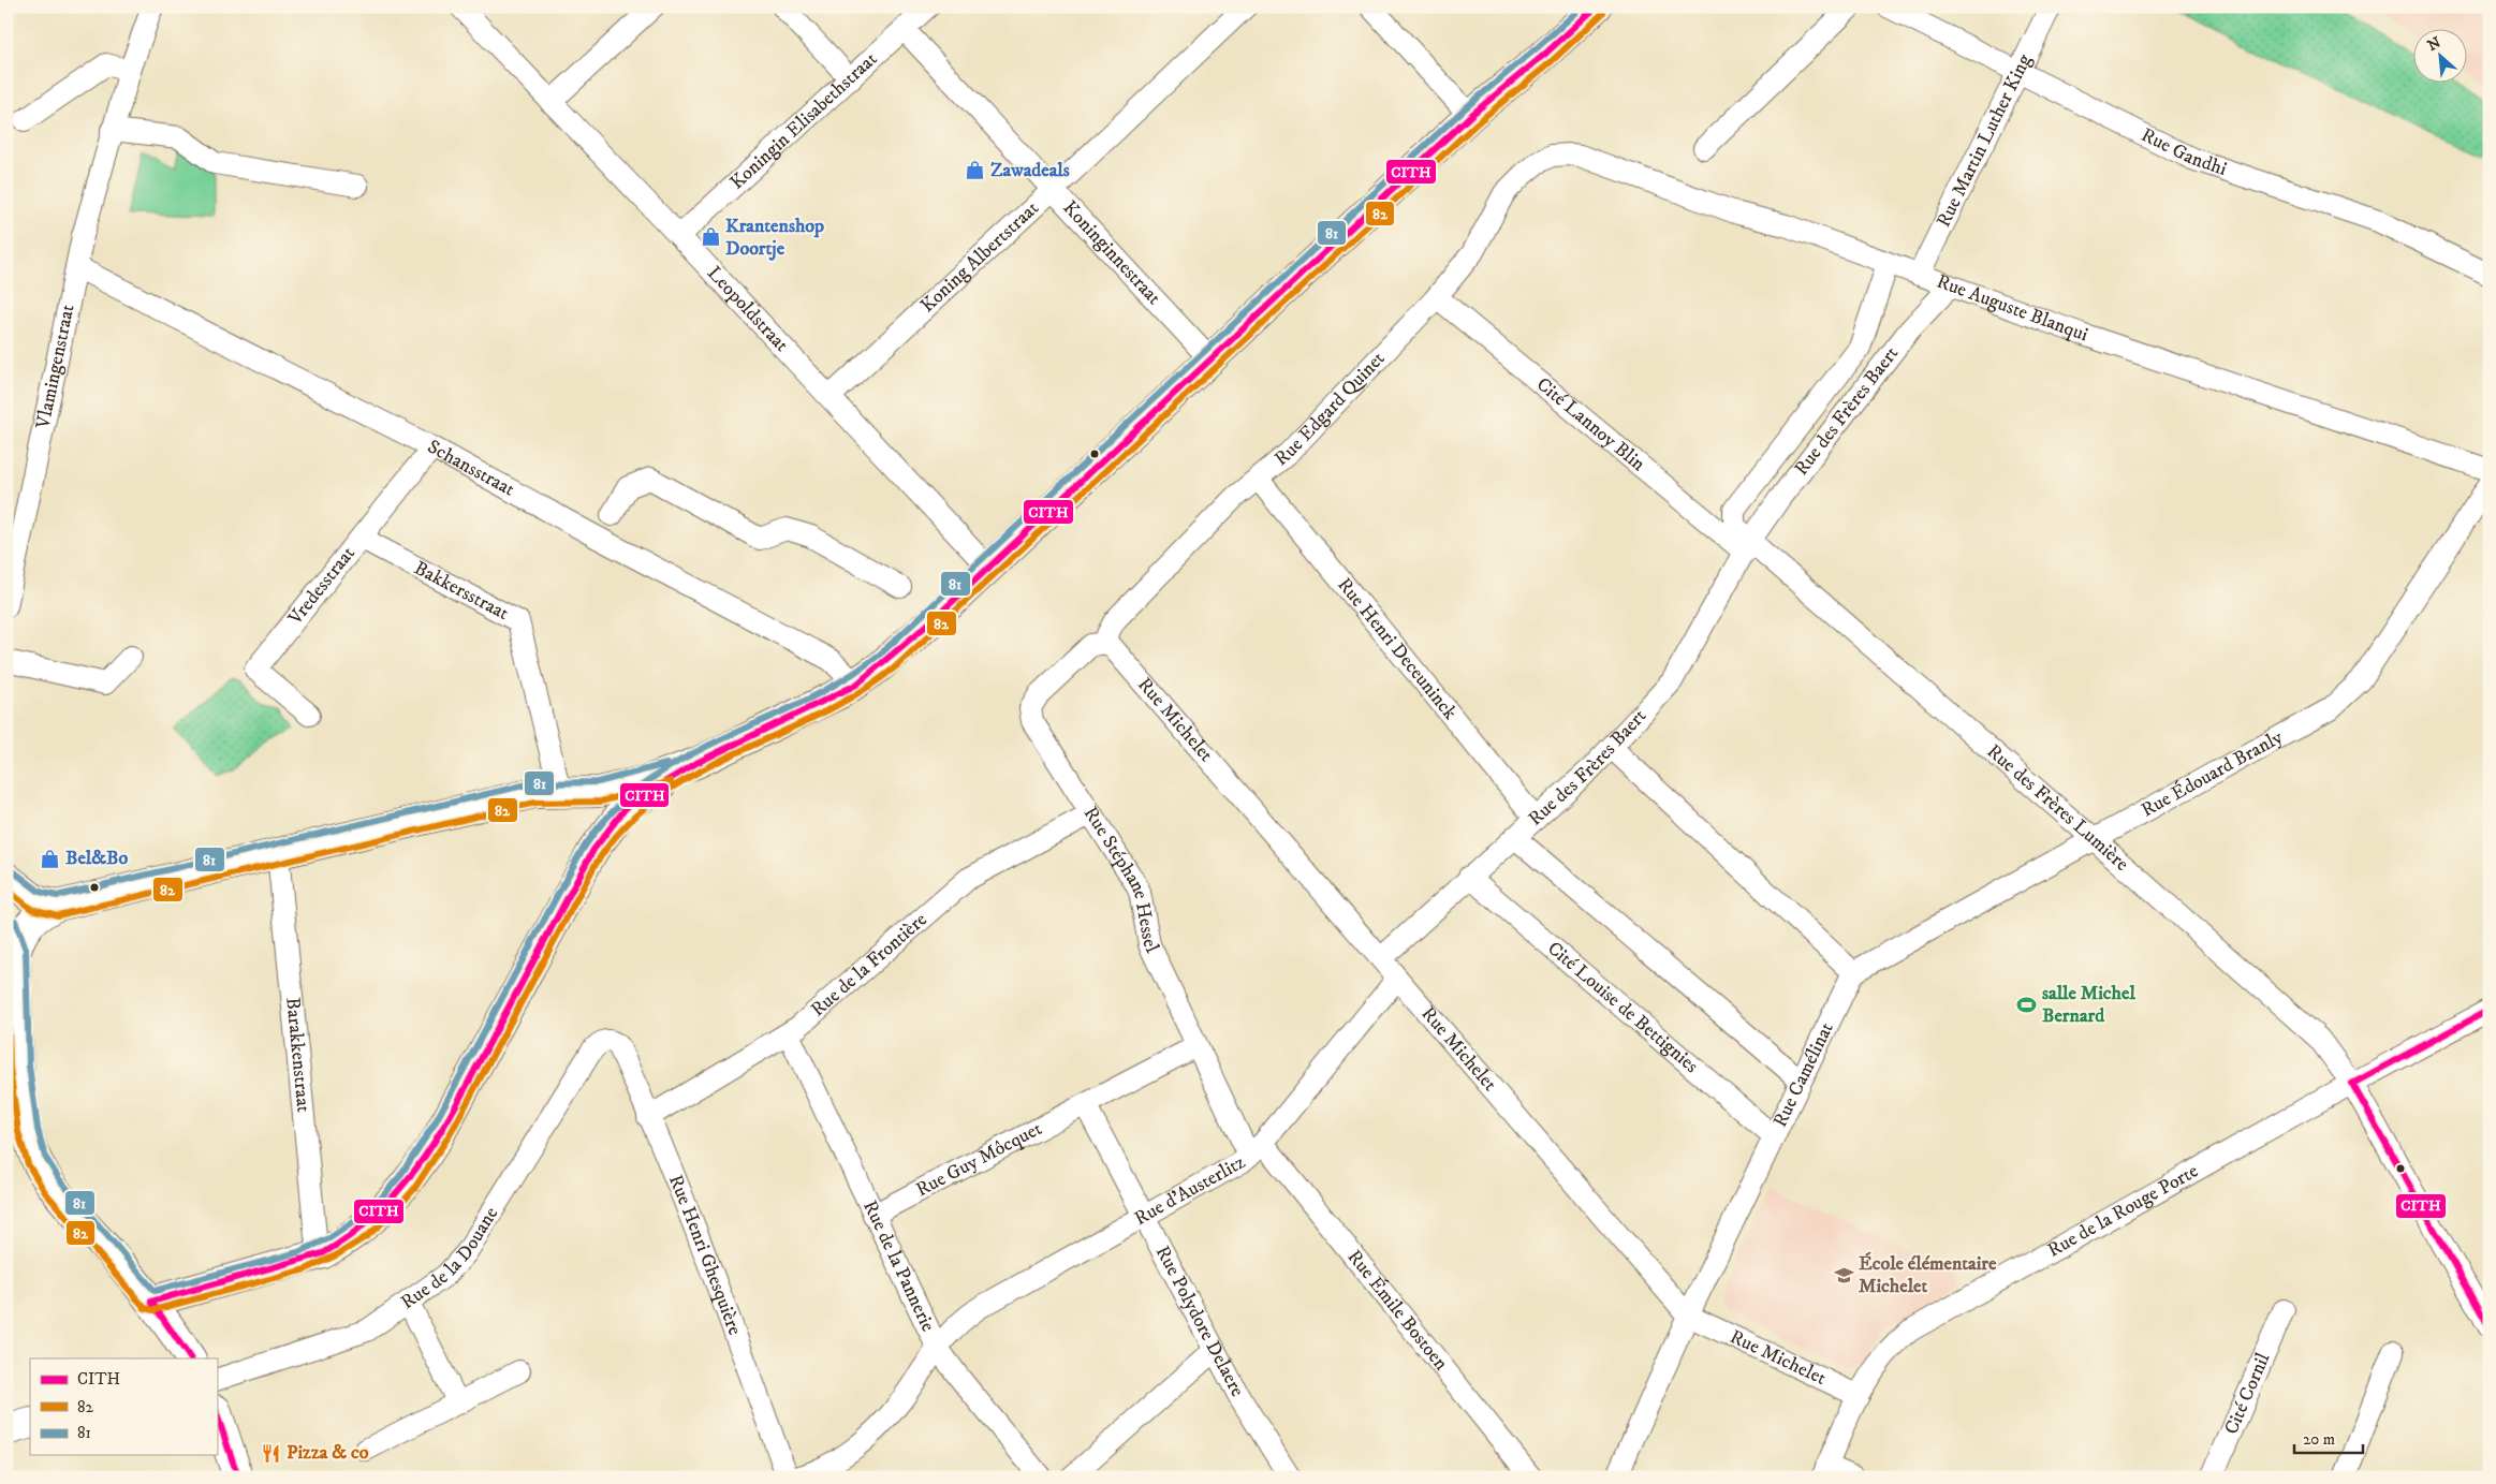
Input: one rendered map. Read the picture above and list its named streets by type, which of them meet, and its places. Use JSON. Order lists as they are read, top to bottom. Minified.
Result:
{"streets":{"street":["Koningin Elisabethstraat","Rue Martin Luther King","Rue Gandhi","Koninginnestraat","Koning Albertstraat","Leopoldstraat","Rue Auguste Blanqui","Vlamingenstraat","Rue Edgard Quinet","Rue des Frères Baert","Cité Lannoy Blin","Schansstraat","Vredesstraat","Bakkersstraat","Rue Henri Deceuninck","Rue Michelet","Rue Édouard Branly","Rue des Frères Lumière","Rue Stéphane Hessel","Rue de la Frontière","Cité Louise de Bettignies","Barakkenstraat","Rue Camélinat","Rue Guy Môcquet","Rue d'Austerlitz","Rue de la Rouge Porte","Rue Henri Ghesquière","Rue de la Douane","Rue de la Pannerie","Rue Émile Bostoen","Rue Polydore Delaere","Cité Cornil"]},"crossings":[["Koningin Elisabethstraat","Koninginnestraat"],["Koningin Elisabethstraat","Leopoldstraat"],["Rue Martin Luther King","Rue Gandhi"],["Rue Martin Luther King","Rue Auguste Blanqui"],["Koninginnestraat","Koning Albertstraat"],["Koning Albertstraat","Leopoldstraat"],["Rue Auguste Blanqui","Rue Edgard Quinet"],["Rue Auguste Blanqui","Rue des Frères Baert"],["Vlamingenstraat","Schansstraat"],["Rue Edgard Quinet","Cité Lannoy Blin"],["Rue Edgard Quinet","Rue Henri Deceuninck"],["Rue Edgard Quinet","Rue Michelet"],["Rue Edgard Quinet","Rue Stéphane Hessel"],["Rue des Frères Baert","Cité Lannoy Blin"],["Rue des Frères Baert","Rue Henri Deceuninck"],["Rue des Frères Baert","Rue Michelet"],["Rue des Frères Baert","Rue des Frères Lumière"],["Rue des Frères Baert","Cité Louise de Bettignies"],["Cité Lannoy Blin","Rue des Frères Lumière"],["Schansstraat","Vredesstraat"],["Vredesstraat","Bakkersstraat"],["Rue Michelet","Rue Stéphane Hessel"],["Rue Michelet","Rue Camélinat"],["Rue Michelet","Rue d'Austerlitz"],["Rue Michelet","Rue de la Rouge Porte"],["Rue Édouard Branly","Rue des Frères Lumière"],["Rue Édouard Branly","Rue Camélinat"],["Rue des Frères Lumière","Rue de la Rouge Porte"],["Rue Stéphane Hessel","Rue de la Frontière"],["Rue Stéphane Hessel","Rue Guy Môcquet"],["Rue Stéphane Hessel","Rue d'Austerlitz"],["Rue Stéphane Hessel","Rue Émile Bostoen"],["Rue de la Frontière","Rue Henri Ghesquière"],["Rue de la Frontière","Rue de la Pannerie"],["Cité Louise de Bettignies","Rue Camélinat"],["Rue Guy Môcquet","Rue de la Pannerie"],["Rue Guy Môcquet","Rue Polydore Delaere"],["Rue d'Austerlitz","Rue de la Pannerie"],["Rue d'Austerlitz","Rue Émile Bostoen"],["Rue d'Austerlitz","Rue Polydore Delaere"],["Rue Henri Ghesquière","Rue de la Douane"]],"places":{"shop":["Zawadeals","Krantenshop Doortje","Bel&Bo"],"sports":["salle Michel Bernard"],"school or university":["École élémentaire Michelet"],"restaurant":["Pizza & co"]},"lines":["transit line CITH","transit line 81","transit line 82"],"legend":["CITH","82","81"],"scale_bar":"20 m","north":"top left"}
